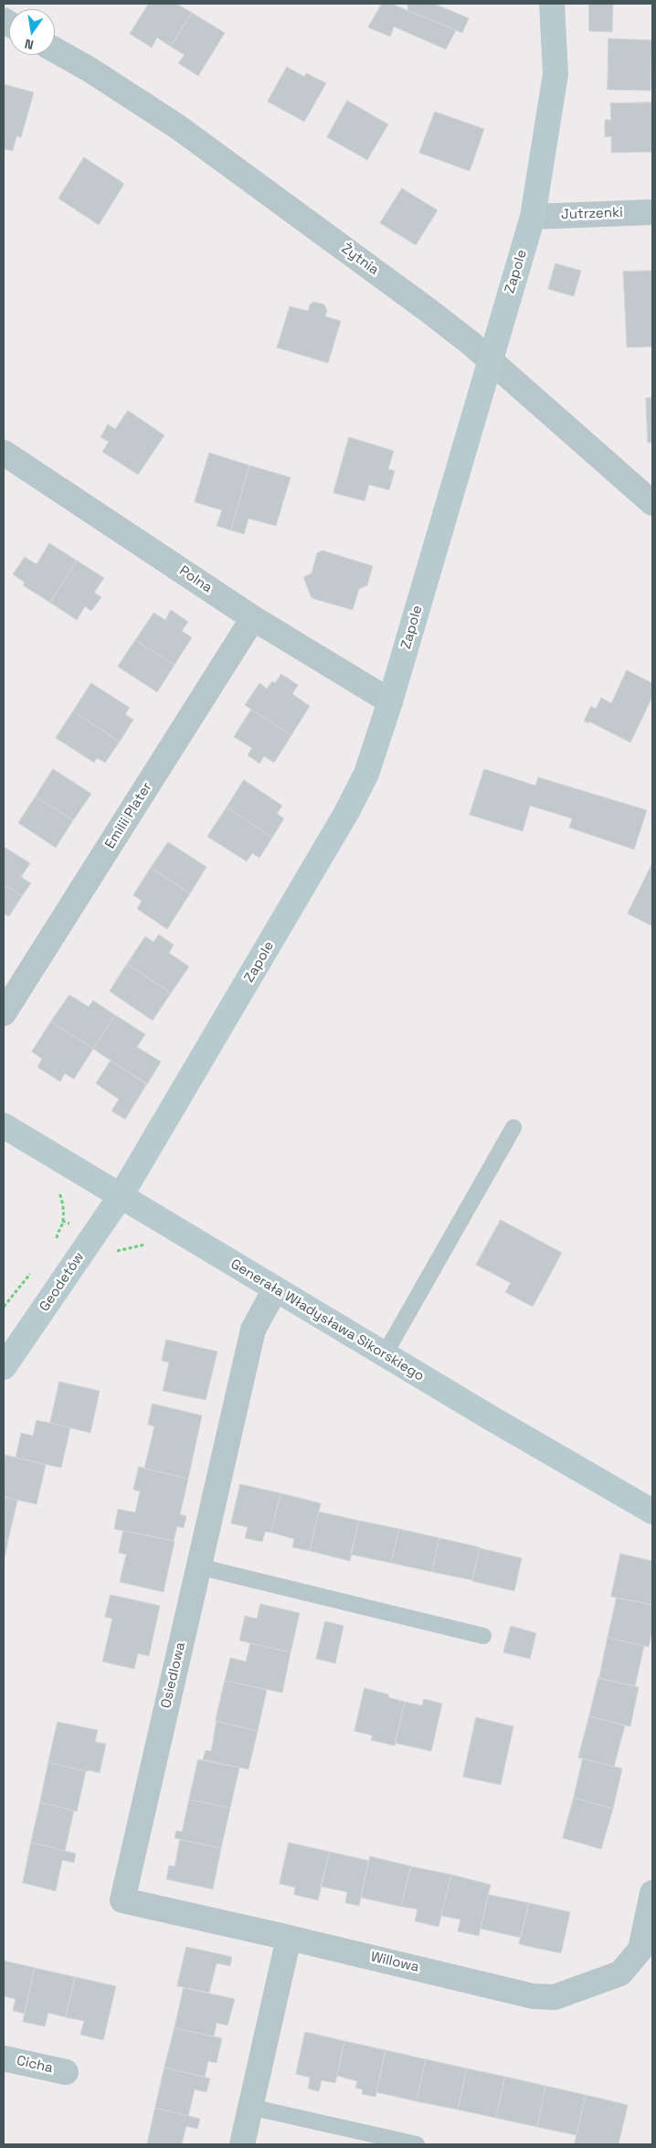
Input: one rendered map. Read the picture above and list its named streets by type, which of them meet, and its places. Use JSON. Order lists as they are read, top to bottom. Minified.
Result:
{"streets":{"street":["Jutrzenki","Żytnia","Zapole","Polna","Emilii Plater","Geodetów","Generała Władysława Sikorskiego","Osiedlowa","Willowa","Cicha"]},"crossings":[["Jutrzenki","Zapole"],["Żytnia","Zapole"],["Zapole","Polna"],["Zapole","Geodetów"],["Zapole","Generała Władysława Sikorskiego"],["Polna","Emilii Plater"],["Geodetów","Generała Władysława Sikorskiego"],["Generała Władysława Sikorskiego","Osiedlowa"],["Osiedlowa","Willowa"]],"north":"bottom"}
